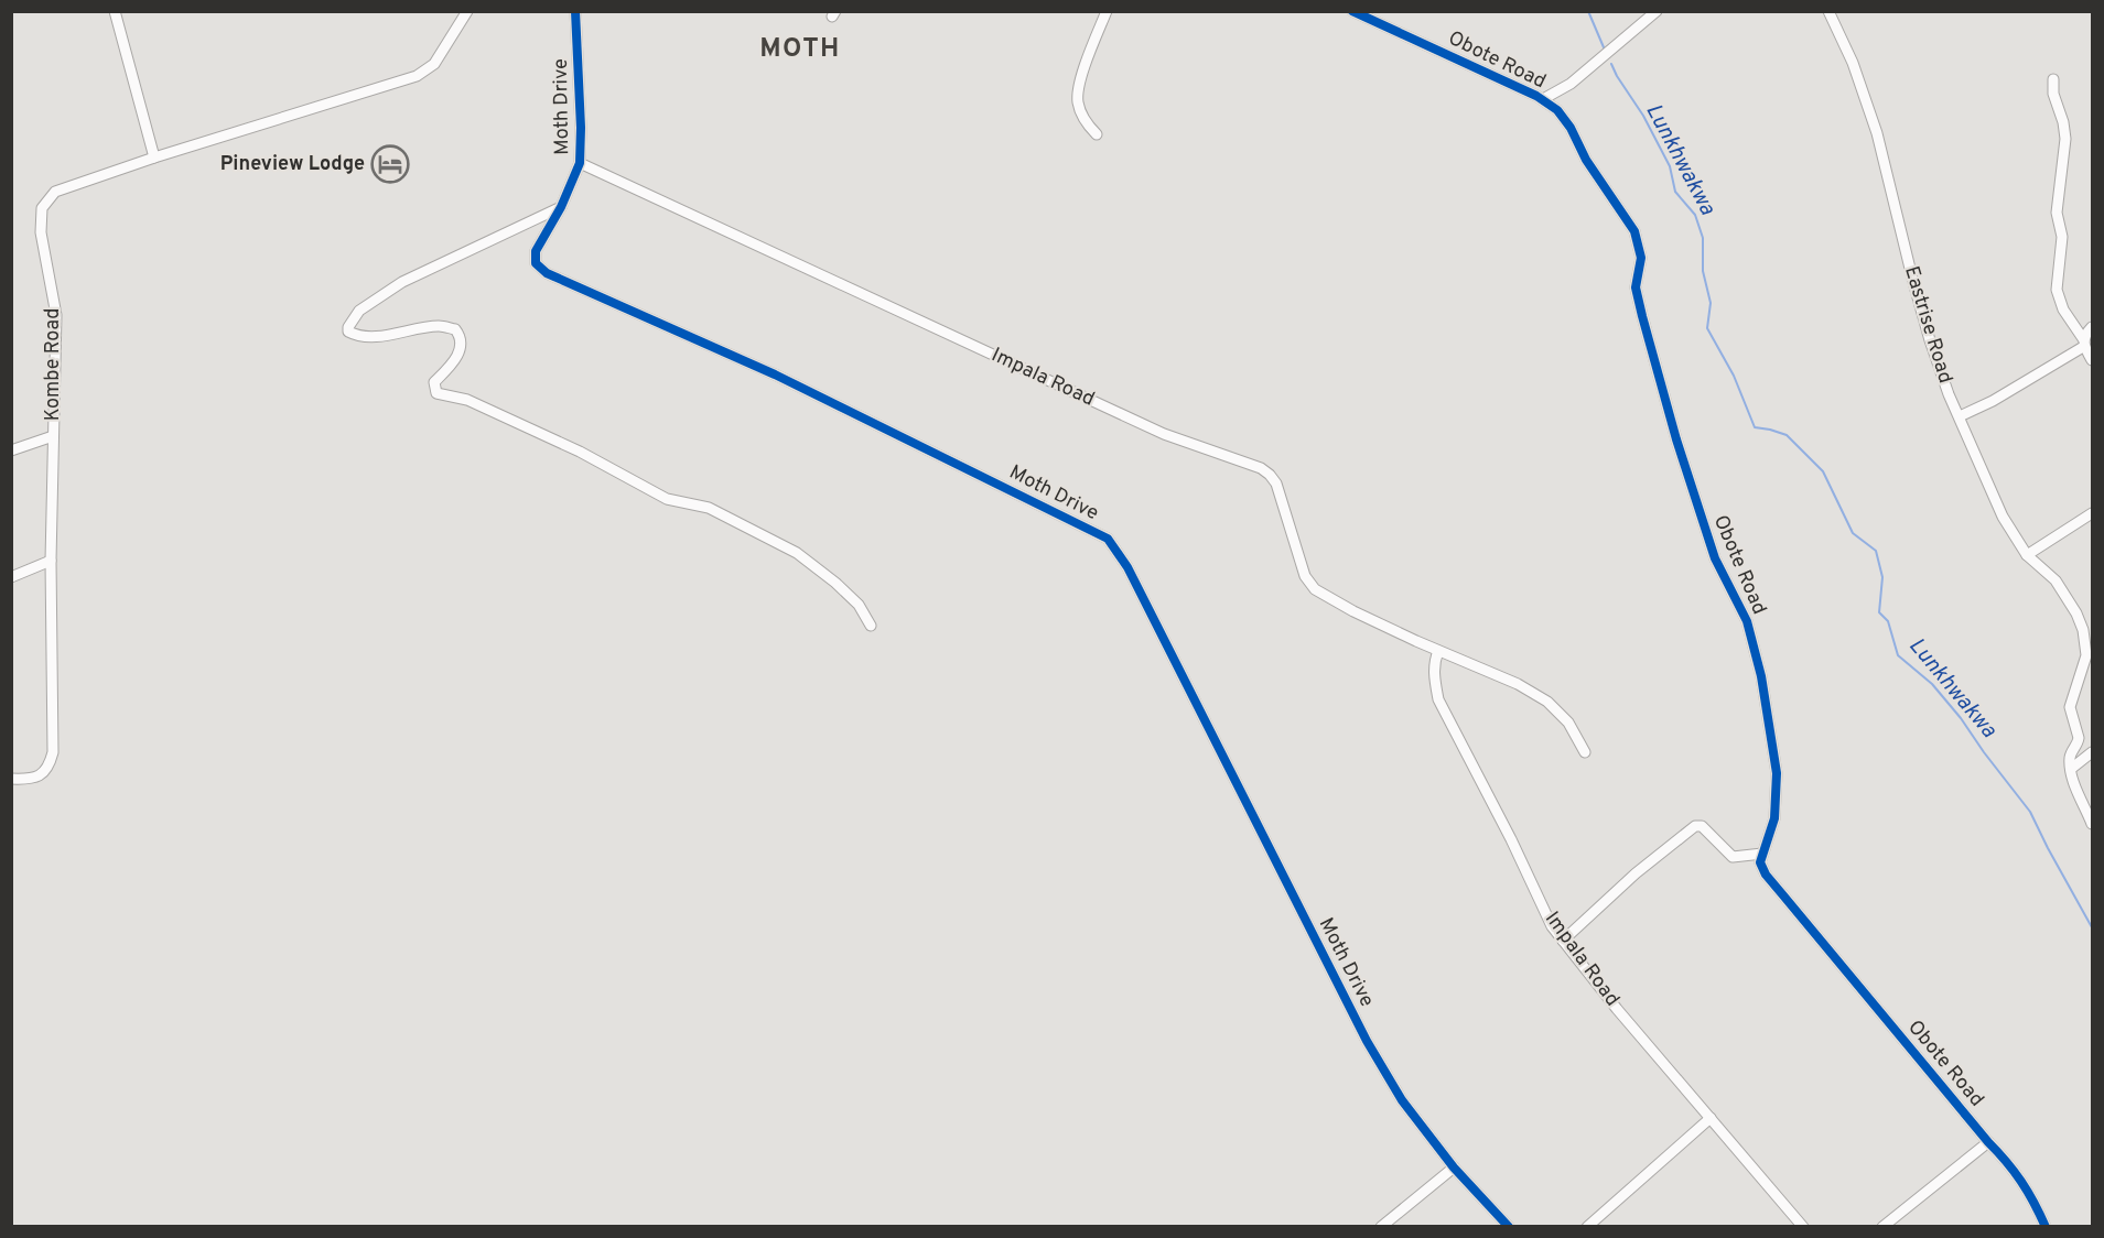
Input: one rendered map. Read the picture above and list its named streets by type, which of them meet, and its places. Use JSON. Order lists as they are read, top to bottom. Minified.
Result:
{"streets":{"street":["Obote Road","Moth Drive","Eastrise Road","Kombe Road","Impala Road"]},"crossings":[["Moth Drive","Impala Road"]],"districts":["MOTH"],"water":["Lunkhwakwa"],"places":{"hotel":["Pineview Lodge"]}}
